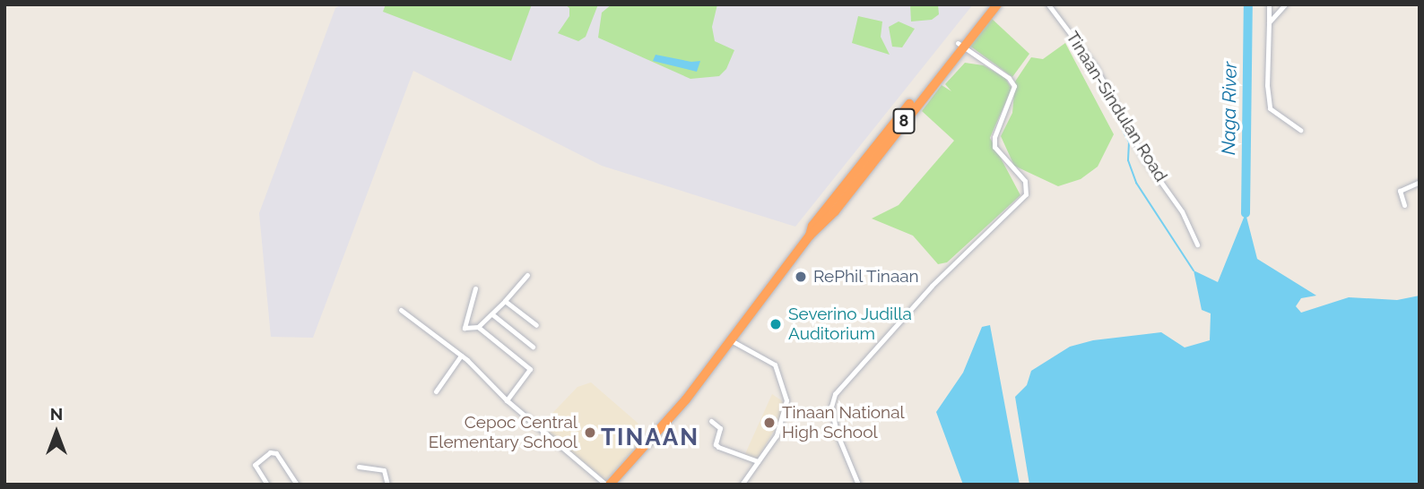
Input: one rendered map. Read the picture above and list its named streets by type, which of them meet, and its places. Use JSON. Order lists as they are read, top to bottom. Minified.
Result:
{"streets":{"highway":["8"],"street":["Tinaan-Sindulan Road"]},"districts":["TINAAN"],"water":["Naga River"],"places":["RePhil Tinaan","Severino Judilla Auditorium","Tinaan National High School","Cepoc Central Elementary School"],"north":"top"}
